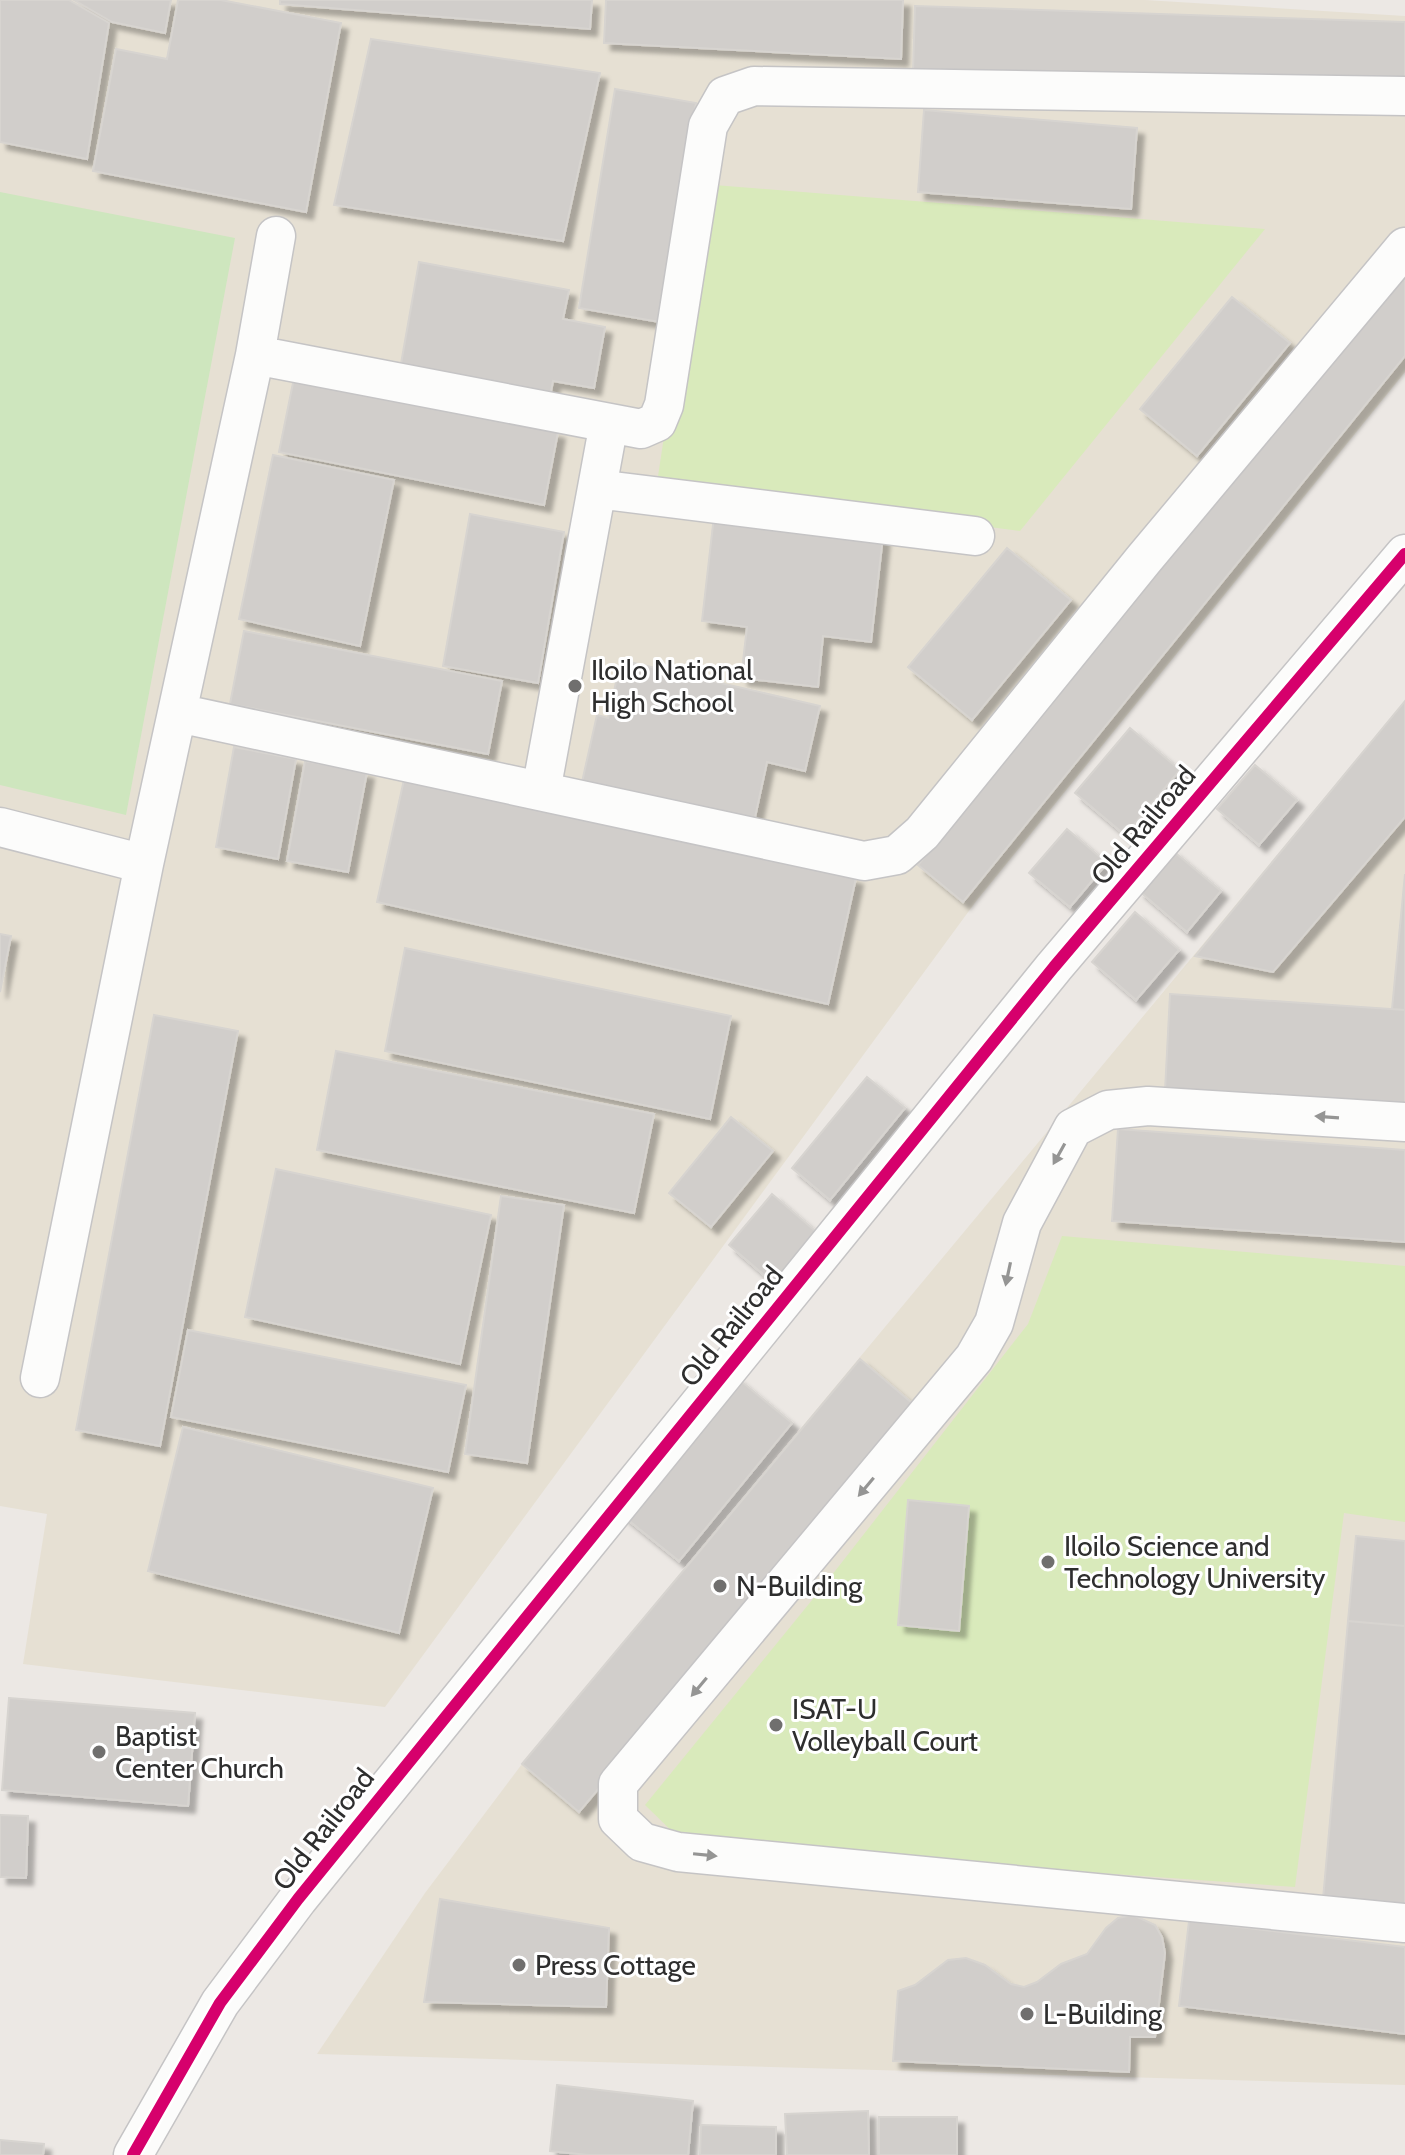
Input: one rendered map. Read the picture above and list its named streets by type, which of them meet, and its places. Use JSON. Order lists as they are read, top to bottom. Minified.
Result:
{"streets":{"street":["Old Railroad"]},"places":["Iloilo National High School","Iloilo Science and Technology University","N-Building","ISAT-U Volleyball Court","Baptist Center Church","Press Cottage","L-Building"]}
